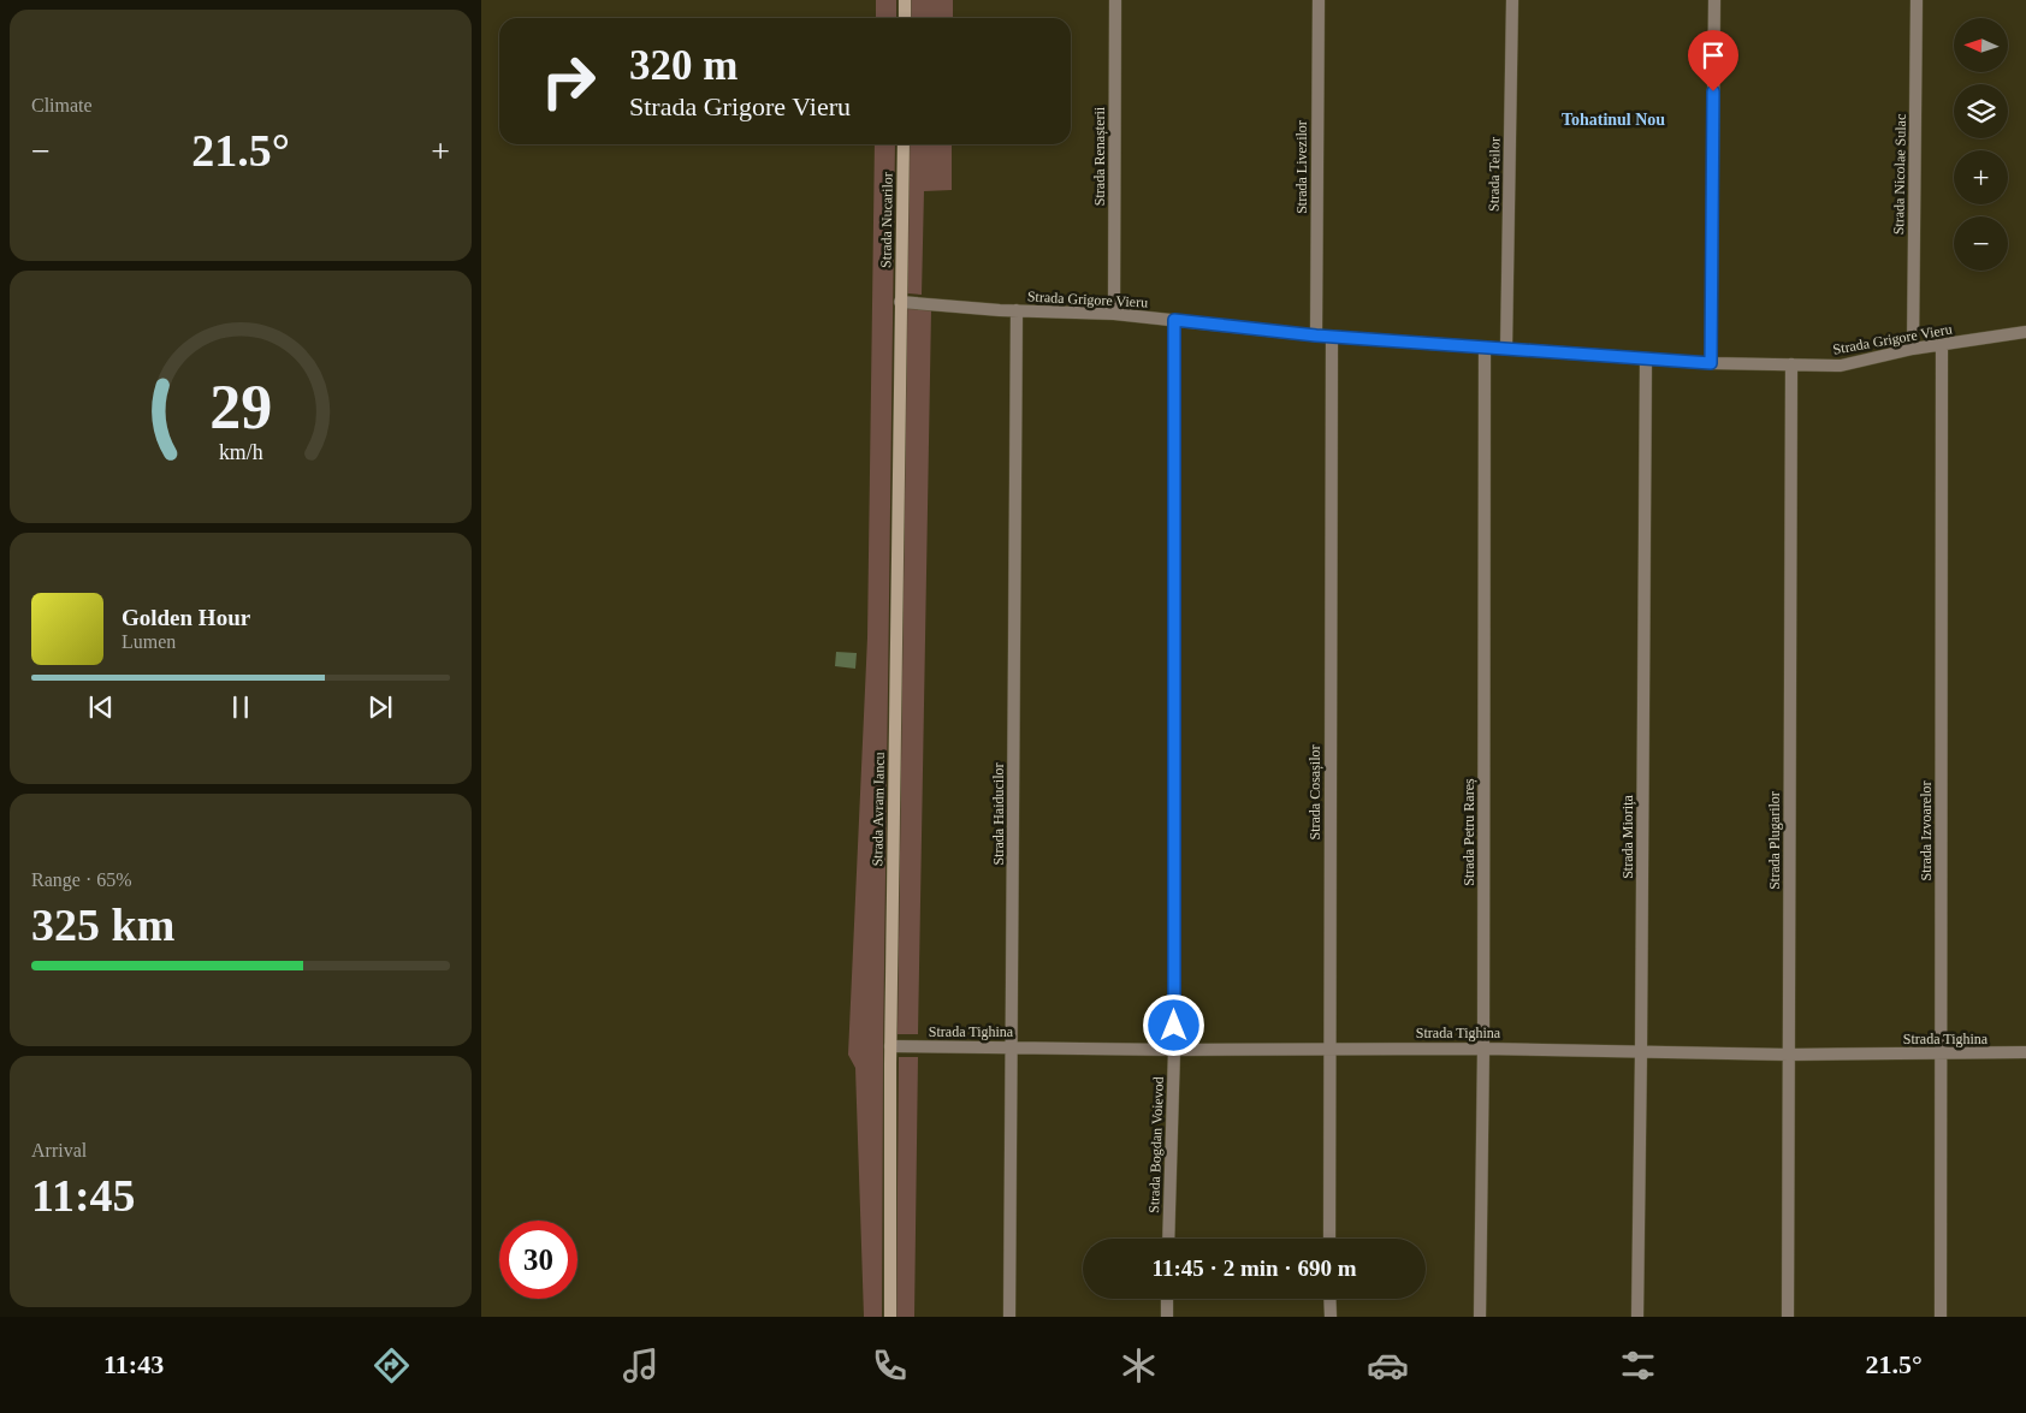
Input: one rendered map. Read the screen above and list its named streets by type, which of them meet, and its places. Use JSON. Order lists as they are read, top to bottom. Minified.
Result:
{"streets":{"street":["Strada Renașterii","Strada Livezilor","Strada Teilor","Strada Nicolae Sulac","Strada Nucarilor","Strada Grigore Vieru","Strada Cosașilor","Strada Avram Iancu","Strada Haiducilor","Strada Izvoarelor","Strada Petru Rareș","Strada Miorița","Strada Plugarilor","Strada Tighina","Strada Bogdan Voievod"]},"crossings":[["Strada Renașterii","Strada Grigore Vieru"],["Strada Livezilor","Strada Grigore Vieru"],["Strada Teilor","Strada Grigore Vieru"],["Strada Nicolae Sulac","Strada Grigore Vieru"],["Strada Nucarilor","Strada Grigore Vieru"],["Strada Nucarilor","Strada Avram Iancu"],["Strada Grigore Vieru","Strada Cosașilor"],["Strada Grigore Vieru","Strada Avram Iancu"],["Strada Grigore Vieru","Strada Haiducilor"],["Strada Grigore Vieru","Strada Izvoarelor"],["Strada Grigore Vieru","Strada Petru Rareș"],["Strada Grigore Vieru","Strada Miorița"],["Strada Grigore Vieru","Strada Plugarilor"],["Strada Grigore Vieru","Strada Bogdan Voievod"],["Strada Cosașilor","Strada Tighina"],["Strada Avram Iancu","Strada Tighina"],["Strada Haiducilor","Strada Tighina"],["Strada Izvoarelor","Strada Tighina"],["Strada Petru Rareș","Strada Tighina"],["Strada Miorița","Strada Tighina"],["Strada Plugarilor","Strada Tighina"],["Strada Tighina","Strada Bogdan Voievod"]],"districts":["Tohatinul Nou"],"north":"left","page":{"tile":["Climate",["Range · 65%","325 km"],["Arrival","11:45"]],"map_buttons":["+","−"],"turn":["320 m","Strada Grigore Vieru"],"heat":["−","21.5°","+"],"song":["Golden Hour","Lumen"],"limit":"30","trip":"11:45 · 2 min · 690 m","tabs":["11:43","21.5°"],"gauge":["29","km/h"]}}
